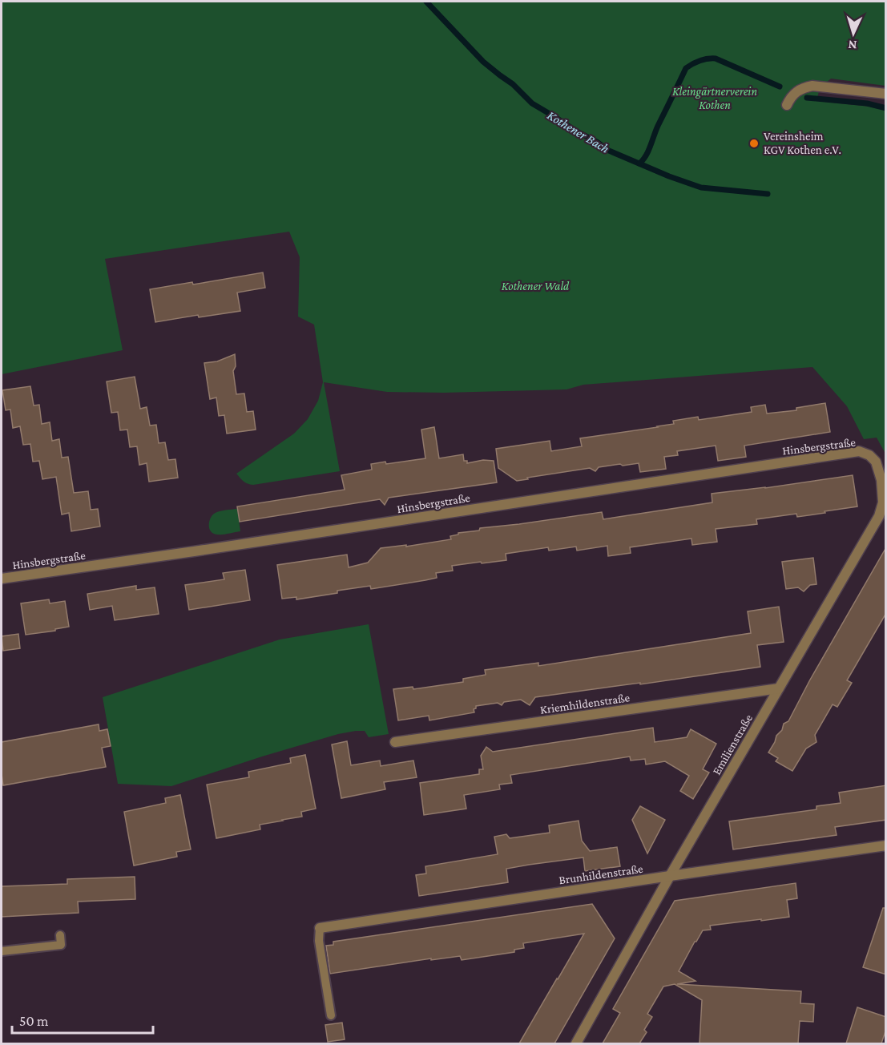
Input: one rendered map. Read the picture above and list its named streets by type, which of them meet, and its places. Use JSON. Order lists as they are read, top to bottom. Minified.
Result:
{"streets":{"street":["Hinsbergstraße","Kriemhildenstraße","Emilienstraße","Brunhildenstraße"]},"crossings":[["Hinsbergstraße","Emilienstraße"],["Kriemhildenstraße","Emilienstraße"],["Emilienstraße","Brunhildenstraße"]],"water":["Kothener Bach"],"parks":["Kleingärtnerverein Kothen","Kothener Wald"],"places":["Vereinsheim KGV Kothen e.V."],"scale_bar":"50 m","north":"bottom"}
